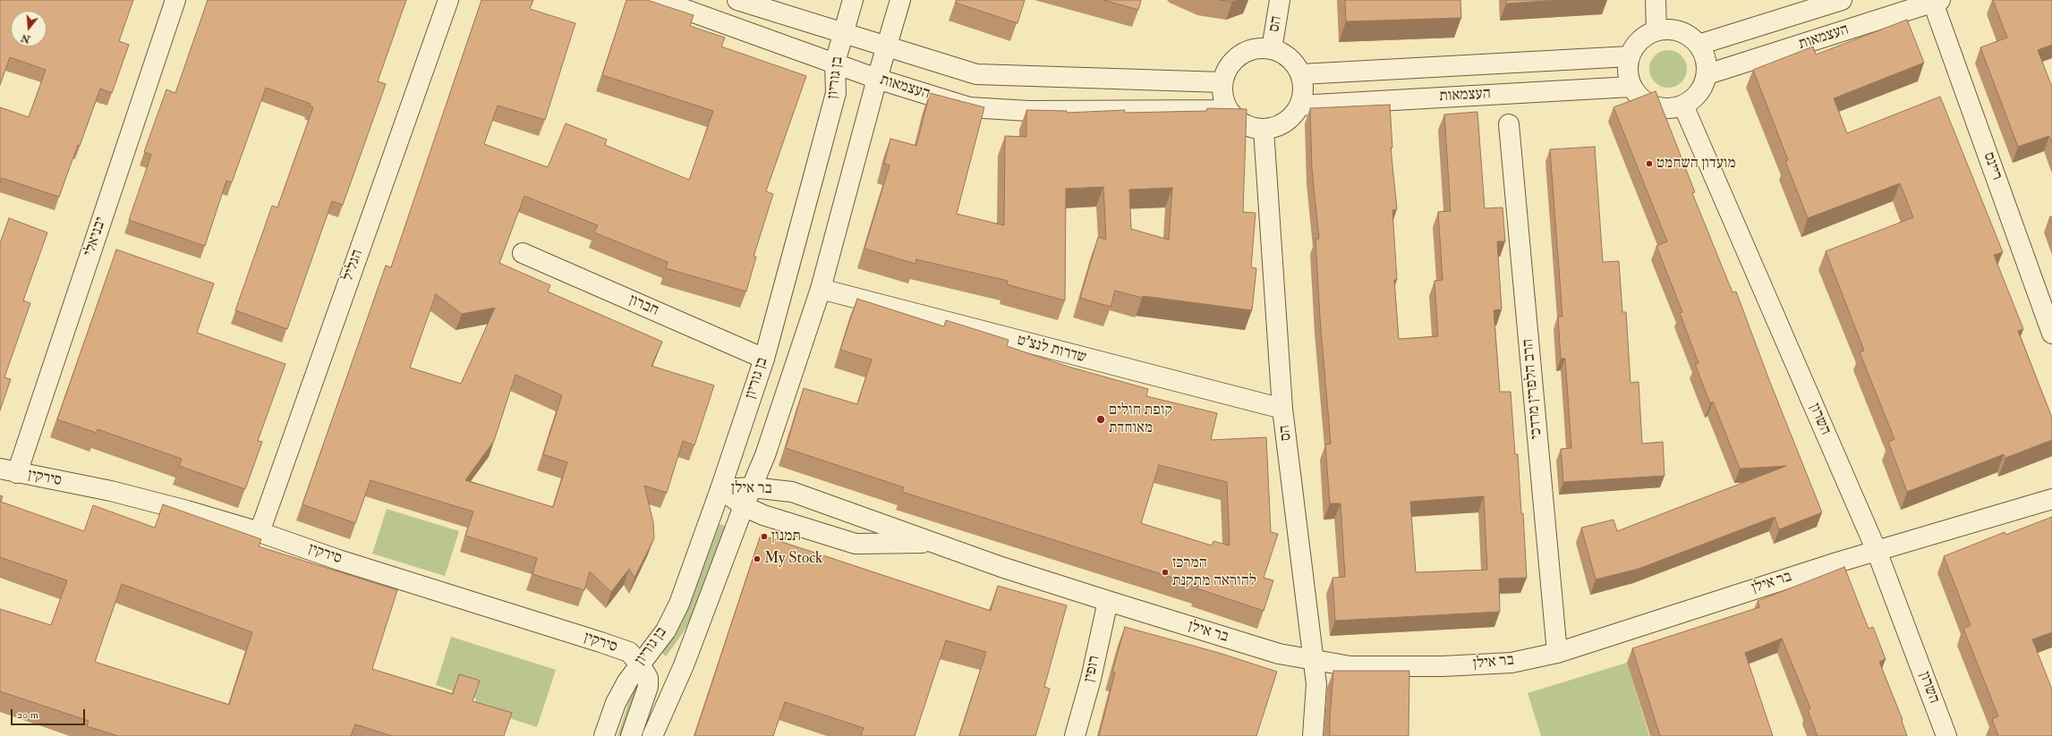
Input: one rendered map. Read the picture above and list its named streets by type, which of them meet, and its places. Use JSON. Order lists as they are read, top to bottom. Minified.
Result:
{"streets":{"street":["הס","העצמאות","בן גוריון","ריינס","יבניאלי","הגליל","חברון","שדרות לנצ'ט","הרב הלפרין מרדכי","השרון","סירקין","בר אילן","רופין"]},"crossings":[["הס","העצמאות"],["הס","שדרות לנצ'ט"],["הס","בר אילן"],["העצמאות","בן גוריון"],["העצמאות","ריינס"],["העצמאות","השרון"],["בן גוריון","חברון"],["בן גוריון","שדרות לנצ'ט"],["בן גוריון","סירקין"],["בן גוריון","בר אילן"],["יבניאלי","סירקין"],["הגליל","סירקין"],["הרב הלפרין מרדכי","בר אילן"],["השרון","בר אילן"],["בר אילן","רופין"]],"places":["מועדון השחמט","קופת חולים מאוחדת","תמנון","My Stock","המרכז להוראה מתקנת"],"scale_bar":"20 m","north":"bottom"}
